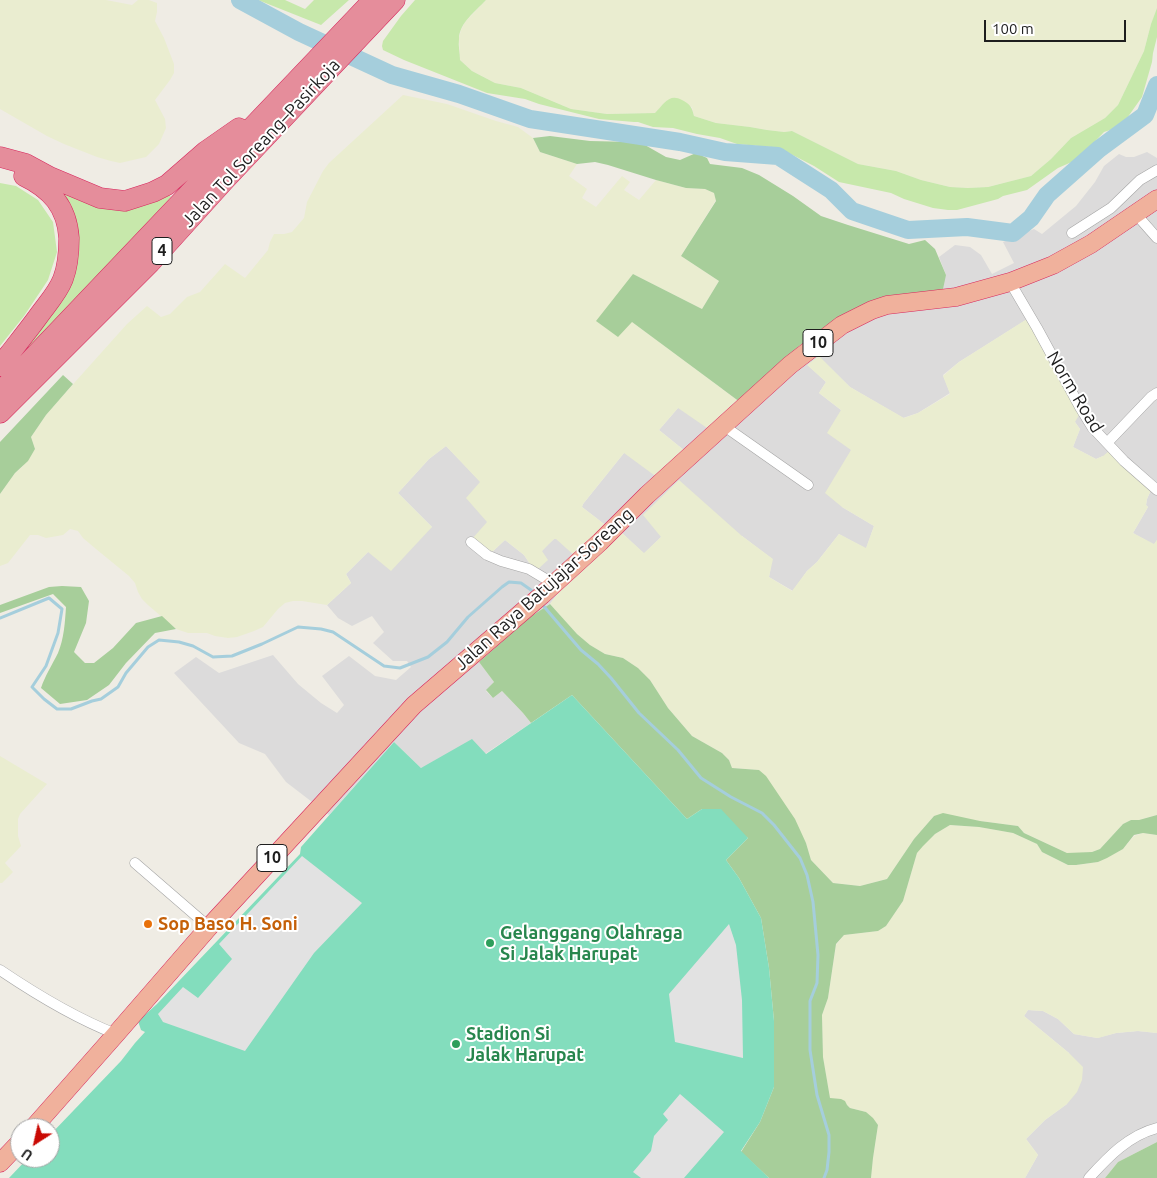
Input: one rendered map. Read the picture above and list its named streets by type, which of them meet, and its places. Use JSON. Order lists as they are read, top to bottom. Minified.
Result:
{"streets":{"highway":["Jalan Tol Soreang–Pasirkoja","4","10","Jalan Raya Batujajar-Soreang"],"street":["Norm Road"]},"crossings":[["Norm Road","Jalan Raya Batujajar-Soreang"]],"places":["Sop Baso H. Soni","Gelanggang Olahraga Si Jalak Harupat","Stadion Si Jalak Harupat"],"scale_bar":"100 m","north":"bottom left"}
